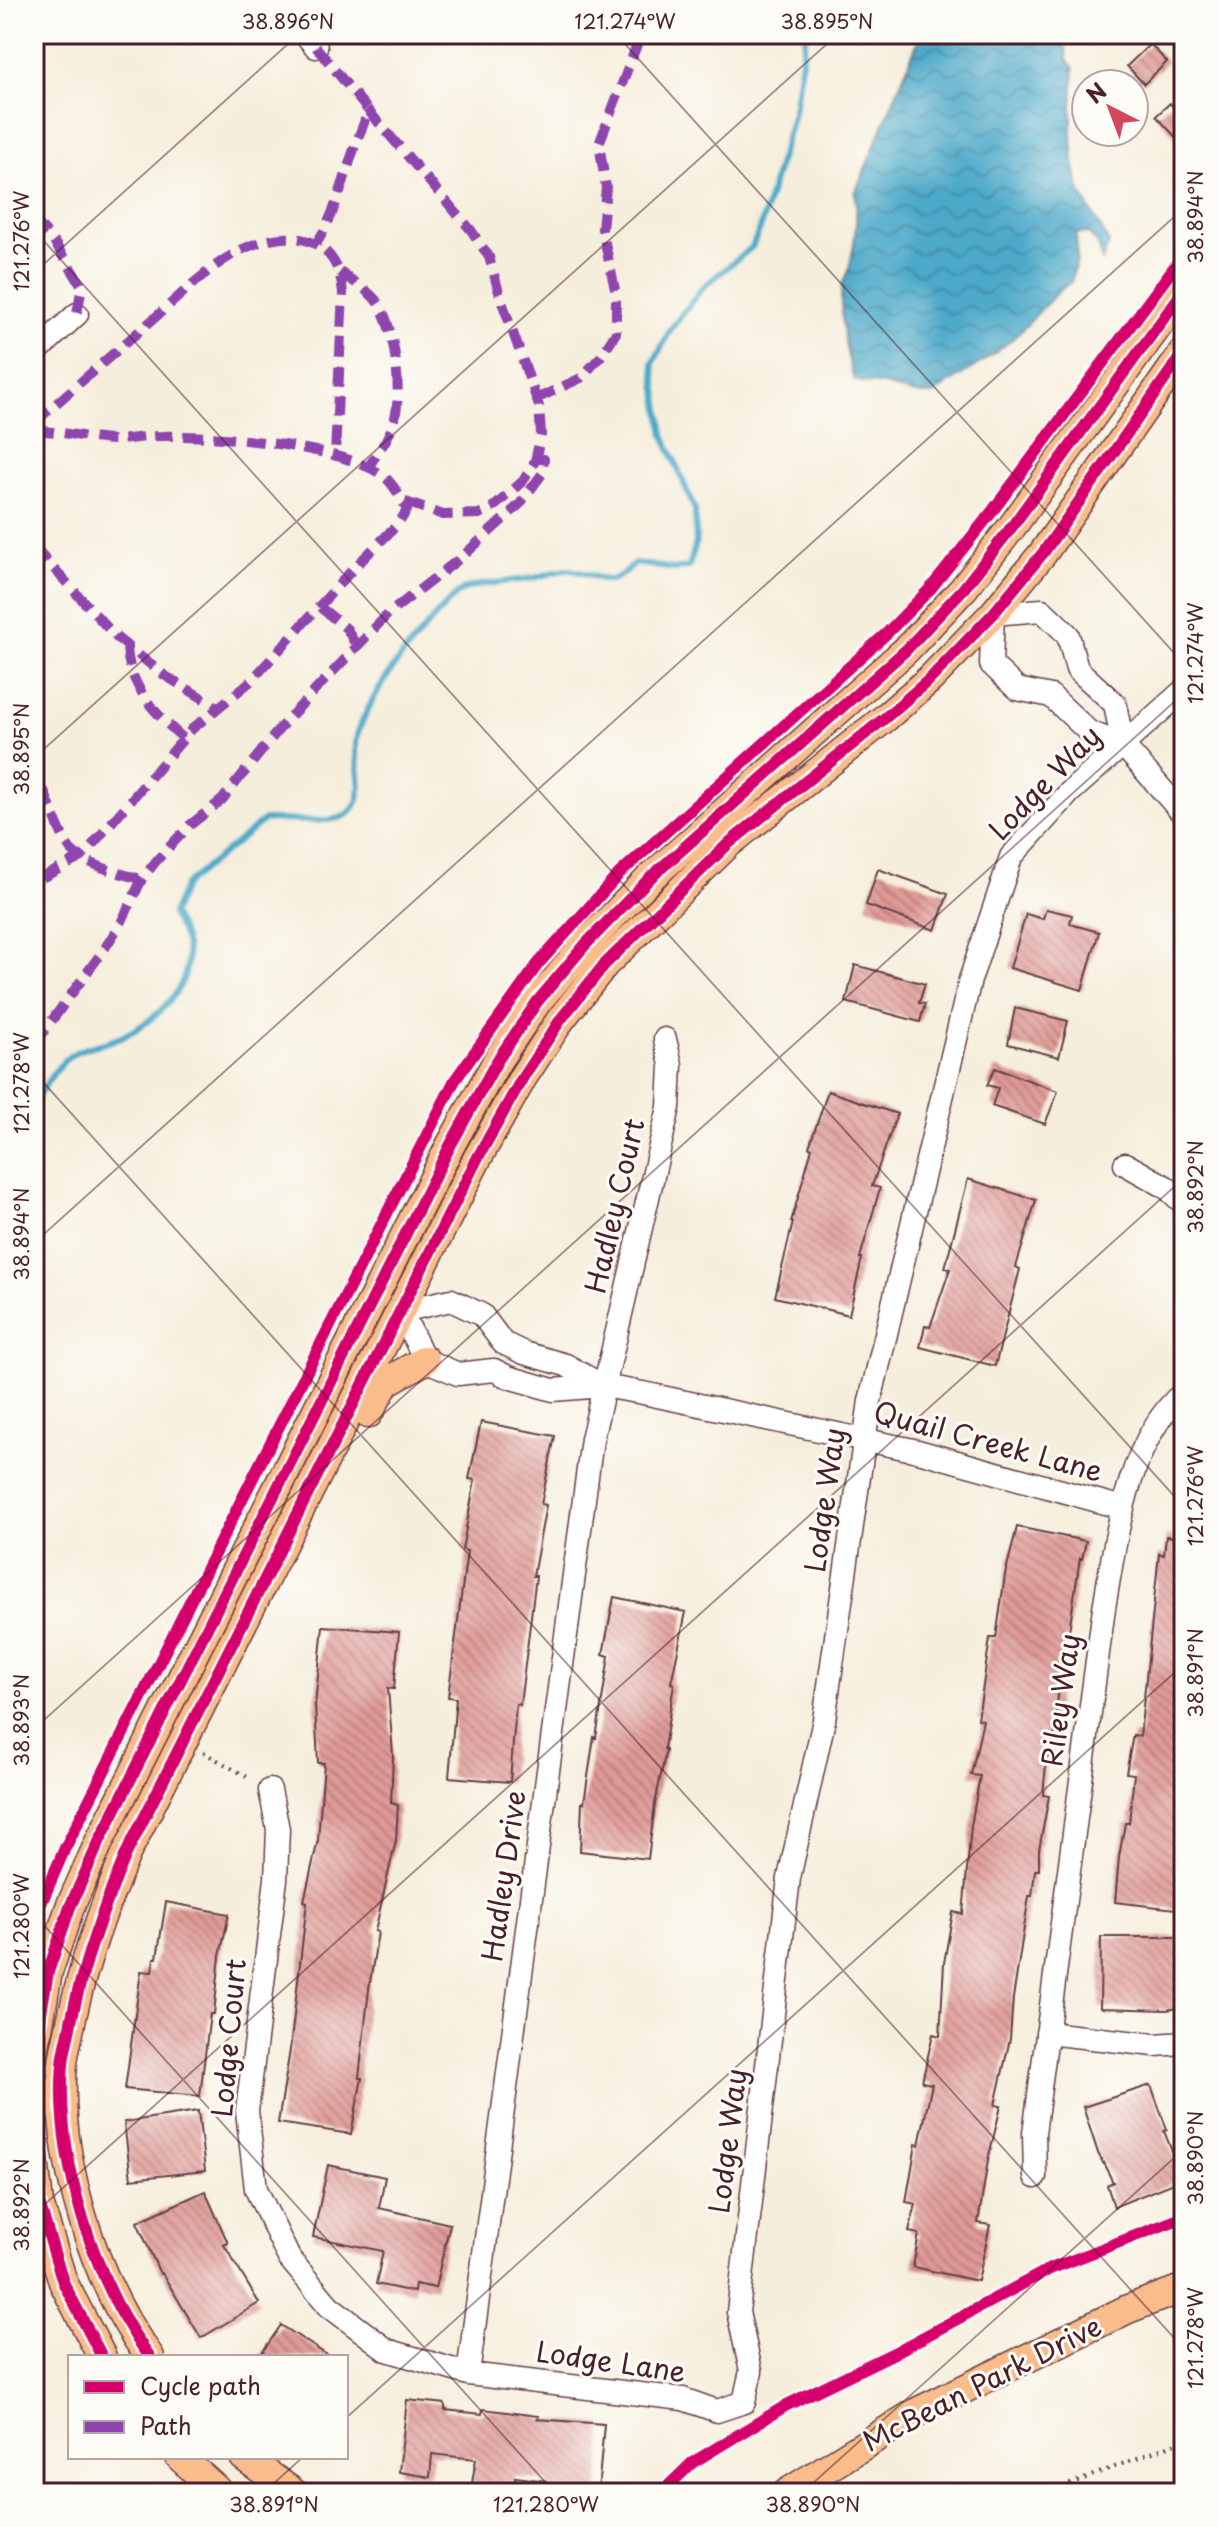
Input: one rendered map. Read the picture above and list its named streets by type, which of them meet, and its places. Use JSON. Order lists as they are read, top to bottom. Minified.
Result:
{"streets":{"main road":["McBean Park Drive"],"street":["Lodge Way","Hadley Court","Quail Creek Lane","Riley Way","Hadley Drive","Lodge Court","Lodge Lane"]},"crossings":[["Lodge Way","Quail Creek Lane"],["Lodge Way","Lodge Lane"],["Hadley Court","Quail Creek Lane"],["Hadley Court","Hadley Drive"],["Quail Creek Lane","Riley Way"],["Quail Creek Lane","Hadley Drive"],["Hadley Drive","Lodge Court"],["Hadley Drive","Lodge Lane"],["Lodge Court","Lodge Lane"]],"legend":["Cycle path","Path"],"north":"top left","coordinates":["38.896°N","121.274°W","38.895°N","38.894°N","121.276°W","121.278°W","38.892°N","38.891°N","38.893°N","121.280°W","38.890°N"]}
